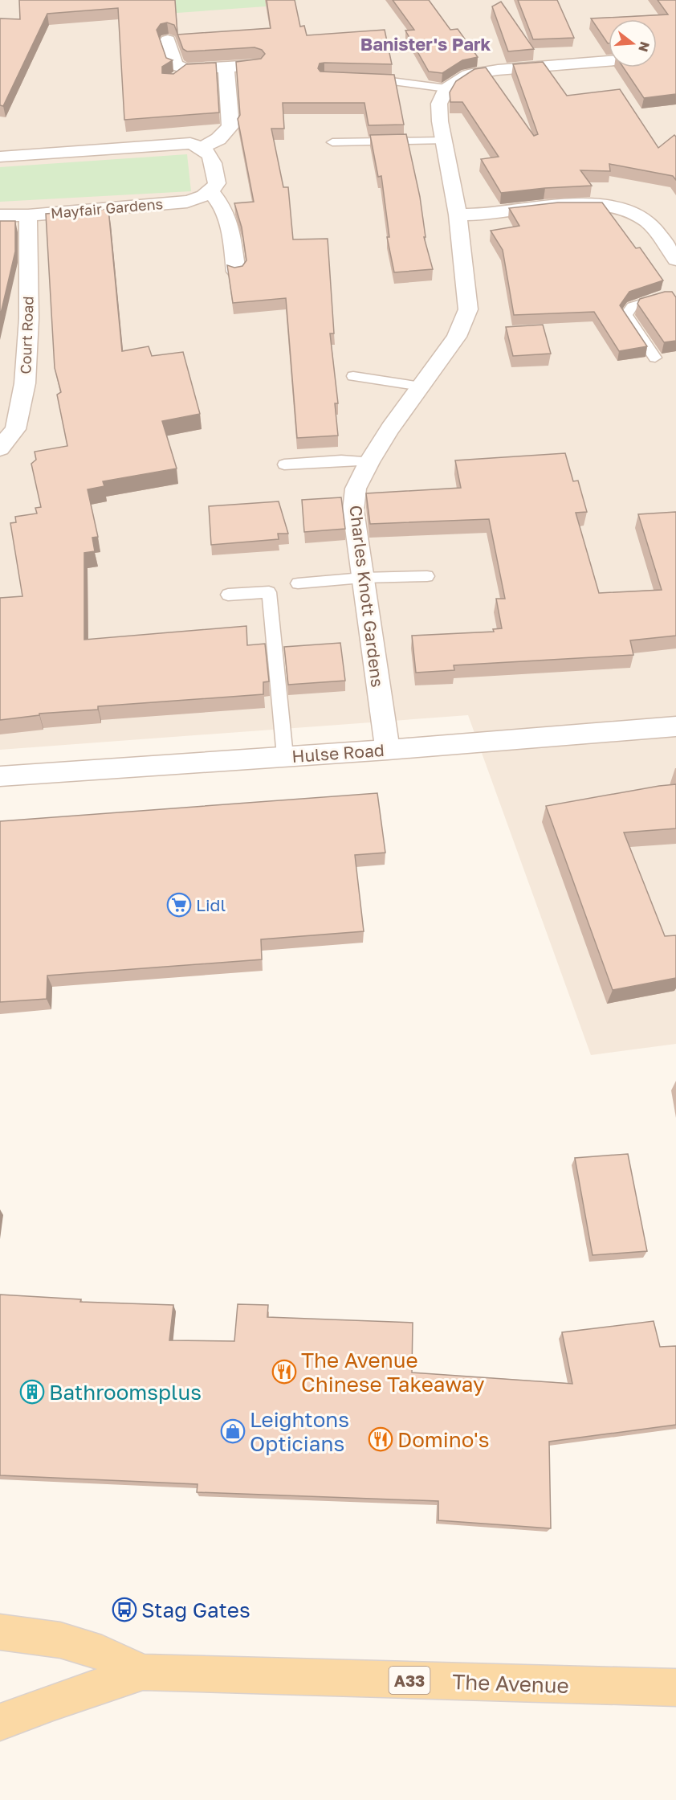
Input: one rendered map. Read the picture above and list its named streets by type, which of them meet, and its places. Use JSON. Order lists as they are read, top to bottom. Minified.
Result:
{"streets":{"main road":["A33","The Avenue"],"street":["Mayfair Gardens","Court Road","Charles Knott Gardens","Hulse Road"]},"crossings":[["Mayfair Gardens","Court Road"],["Charles Knott Gardens","Hulse Road"]],"districts":["Banister's Park"],"places":{"supermarket":["Lidl"],"restaurant":["The Avenue Chinese Takeaway","Domino's"],"building":["Bathroomsplus"],"shop":["Leightons Opticians"],"bus stop":["Stag Gates"]},"north":"right"}
